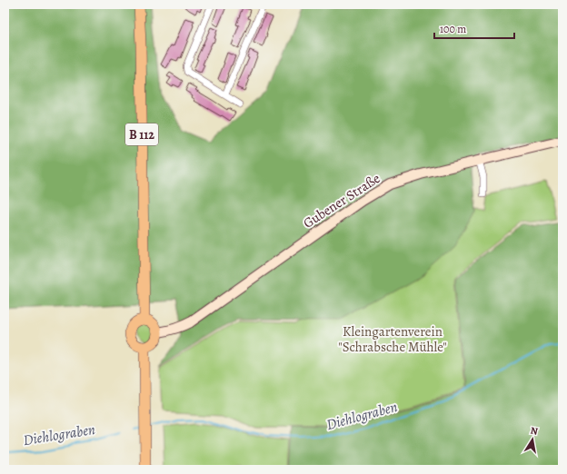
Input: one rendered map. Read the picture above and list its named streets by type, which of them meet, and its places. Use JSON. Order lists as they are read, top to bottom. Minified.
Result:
{"streets":{"main road":["B 112","Gubener Straße"]},"crossings":[["B 112","Gubener Straße"]],"water":["Diehlograben"],"parks":["Kleingartenverein \"Schrabsche Mühle\""],"scale_bar":"100 m","north":"top"}
